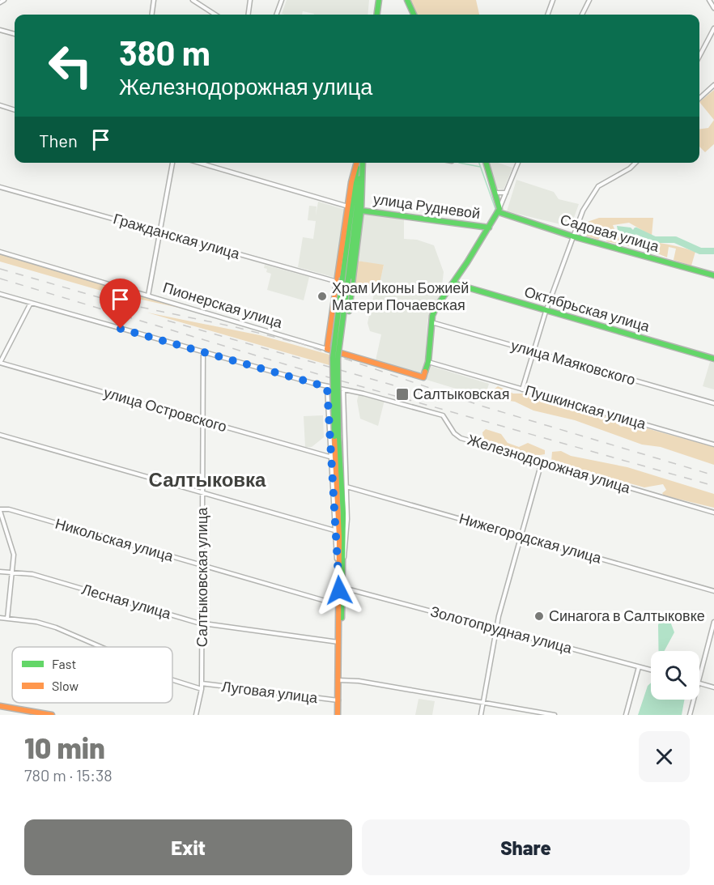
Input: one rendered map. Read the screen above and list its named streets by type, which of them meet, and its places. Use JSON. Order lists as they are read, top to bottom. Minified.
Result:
{"streets":{"street":["улица Рудневой","Садовая улица","Гражданская улица","Пионерская улица","Октябрьская улица","улица Маяковского","Пушкинская улица","улица Островского","Железнодорожная улица","Нижегородская улица","Никольская улица","Салтыковская улица","Лесная улица","Золотопрудная улица","Луговая улица"]},"crossings":[["Пионерская улица","Пушкинская улица"],["улица Островского","Салтыковская улица"],["Железнодорожная улица","Салтыковская улица"],["Никольская улица","Салтыковская улица"],["Салтыковская улица","Лесная улица"],["Салтыковская улица","Луговая улица"]],"districts":["Салтыковка"],"places":{"other":["Храм Иконы Божией Матери Почаевская","Синагога в Салтыковке"],"transit":["Салтыковская"]},"legend":["Fast","Slow"],"page":{"turn":["380 m","Железнодорожная улица"],"then":"Then","heading":["10 min","780 m · 15:38"],"buttons":["Exit","Share"]}}
